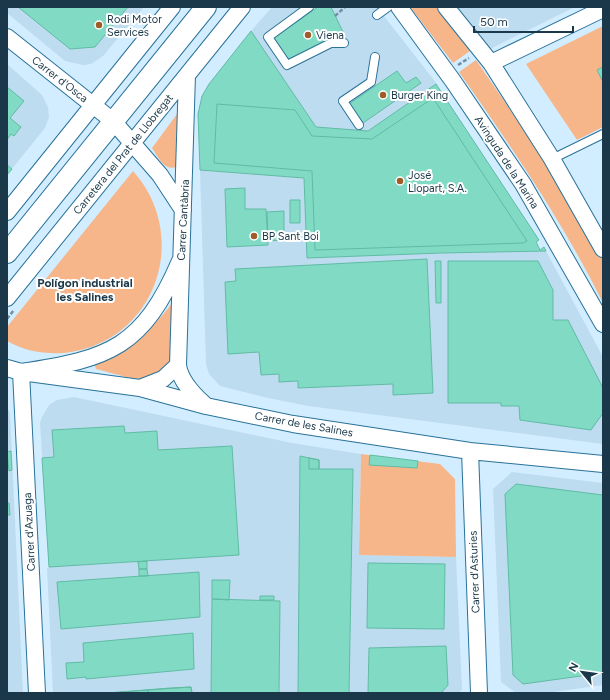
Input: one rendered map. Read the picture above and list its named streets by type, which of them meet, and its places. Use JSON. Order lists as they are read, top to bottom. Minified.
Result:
{"streets":{"street":["Carrer d'Osca","Carretera del Prat de Llobregat","Avinguda de la Marina","Carrer Cantàbria","Carrer de les Salines","Carrer d'Azuaga","Carrer d'Asturies"]},"crossings":[["Carrer d'Osca","Carretera del Prat de Llobregat"],["Carrer d'Osca","Carrer Cantàbria"],["Carretera del Prat de Llobregat","Carrer Cantàbria"],["Carrer Cantàbria","Carrer de les Salines"],["Carrer de les Salines","Carrer d'Azuaga"],["Carrer de les Salines","Carrer d'Asturies"]],"districts":["Polígon industrial les Salines"],"places":["Rodi Motor Services","Viena","Burger King","José Llopart, S.A.","BP Sant Boi"],"scale_bar":"50 m","north":"top left"}
